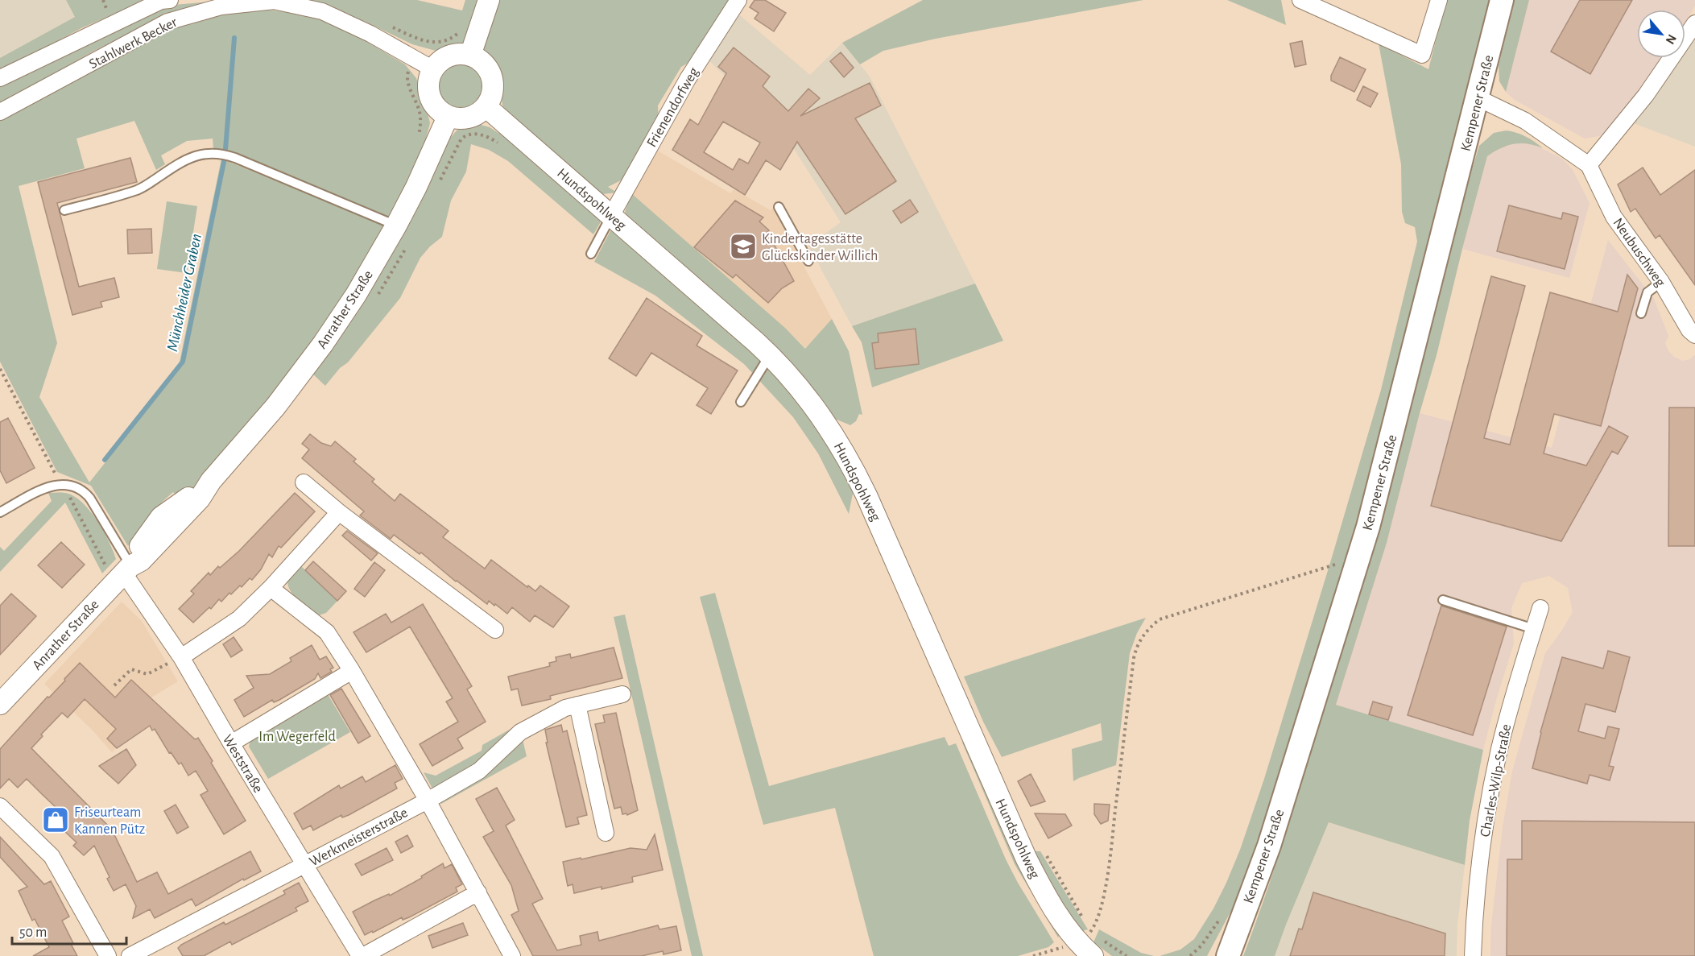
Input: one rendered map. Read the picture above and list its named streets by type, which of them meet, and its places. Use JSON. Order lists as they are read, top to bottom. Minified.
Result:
{"streets":{"main road":["Kempener Straße"],"street":["Stahlwerk Becker","Frienendorfweg","Hundspohlweg","Neubuschweg","Anrather Straße","Weststraße","Charles-Wilp-Straße","Werkmeisterstraße"]},"crossings":[["Stahlwerk Becker","Hundspohlweg"],["Stahlwerk Becker","Anrather Straße"],["Kempener Straße","Neubuschweg"],["Frienendorfweg","Hundspohlweg"],["Hundspohlweg","Anrather Straße"],["Anrather Straße","Weststraße"],["Weststraße","Werkmeisterstraße"]],"water":["Münchheider Graben"],"parks":["Im Wegerfeld"],"places":{"school or university":["Kindertagesstätte Glückskinder Willich"],"shop":["Friseurteam Kannen Pütz"]},"scale_bar":"50 m","north":"bottom right"}
